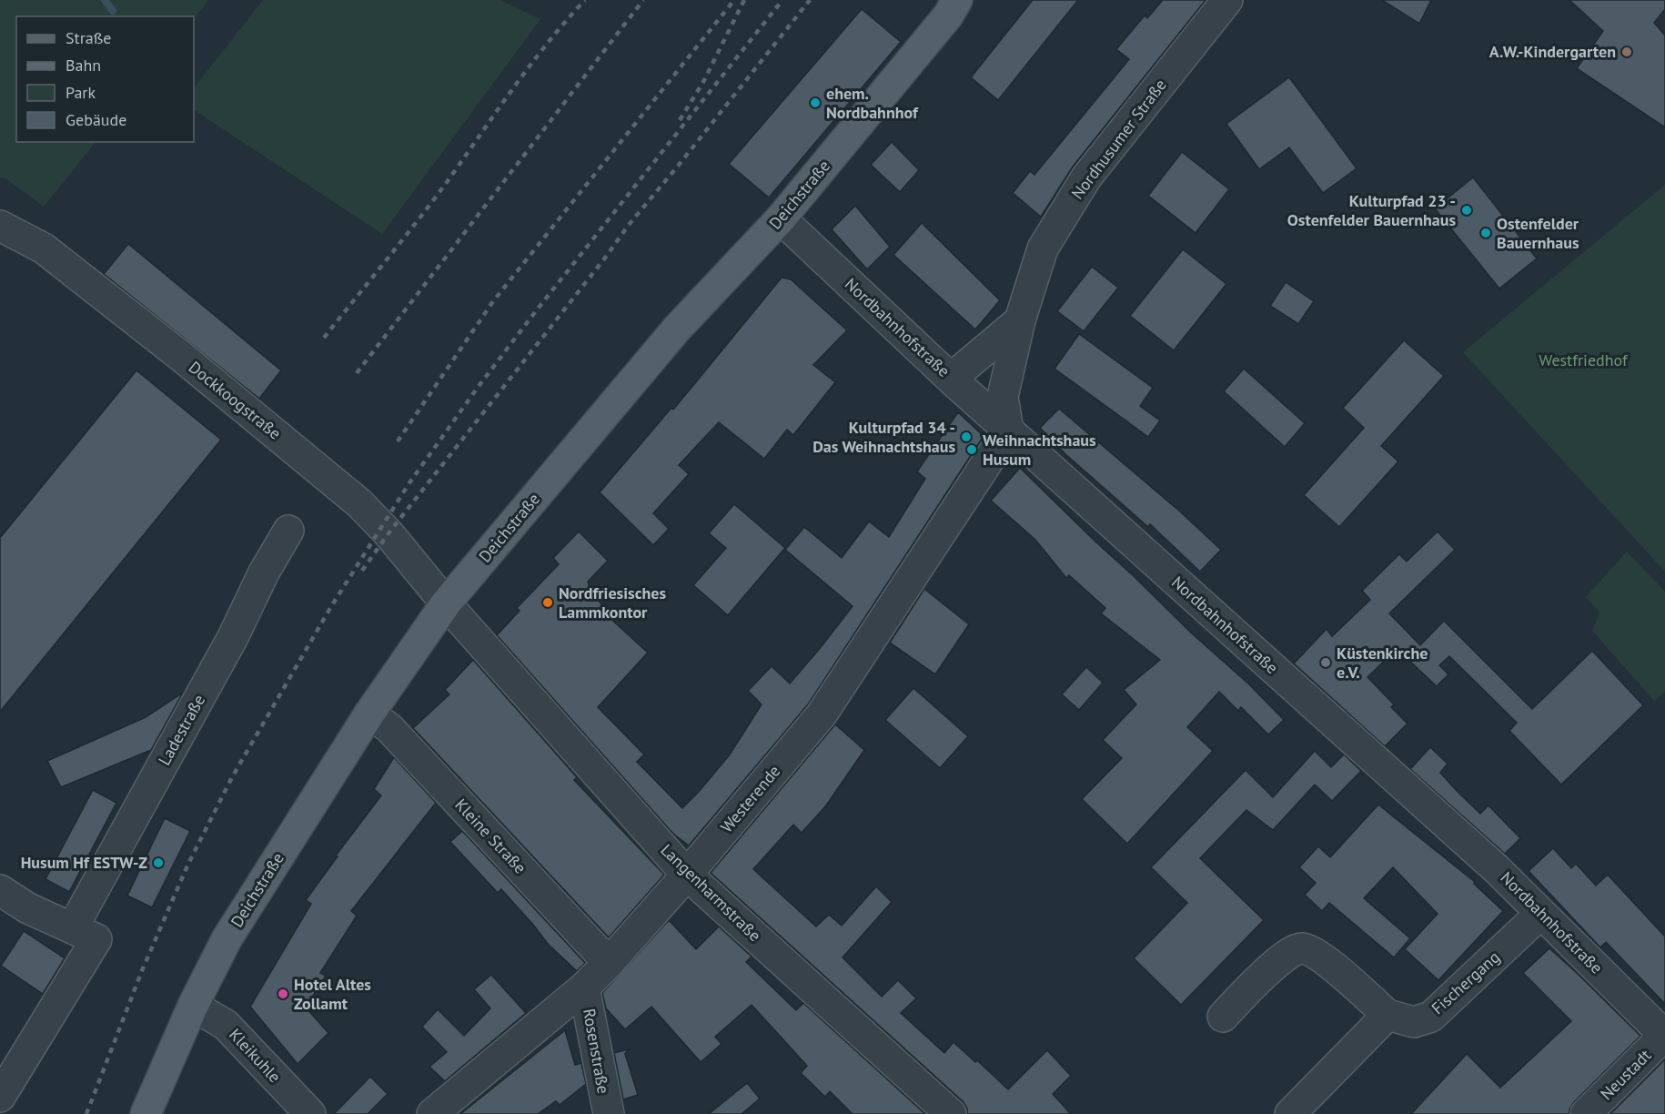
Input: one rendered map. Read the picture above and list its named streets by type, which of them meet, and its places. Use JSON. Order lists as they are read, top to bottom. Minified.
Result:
{"streets":{"main road":["Deichstraße"],"street":["Nordhusumer Straße","Nordbahnhofstraße","Dockkoogstraße","Ladestraße","Westerende","Kleine Straße","Langenharmstraße","Fischergang","Rosenstraße","Kleikuhle","Neustadt"]},"crossings":[["Nordhusumer Straße","Nordbahnhofstraße"],["Nordhusumer Straße","Westerende"],["Deichstraße","Nordbahnhofstraße"],["Deichstraße","Dockkoogstraße"],["Deichstraße","Kleine Straße"],["Deichstraße","Langenharmstraße"],["Deichstraße","Kleikuhle"],["Nordbahnhofstraße","Westerende"],["Nordbahnhofstraße","Fischergang"],["Nordbahnhofstraße","Neustadt"],["Dockkoogstraße","Langenharmstraße"],["Westerende","Kleine Straße"],["Westerende","Langenharmstraße"],["Westerende","Rosenstraße"]],"parks":["Westfriedhof"],"places":["A.W.-Kindergarten","ehem. Nordbahnhof","Kulturpfad 23 - Ostenfelder Bauernhaus","Ostenfelder Bauernhaus","Kulturpfad 34 - Das Weihnachtshaus","Weihnachtshaus Husum","Nordfriesisches Lammkontor","Küstenkirche e.V.","Husum Hf ESTW-Z","Hotel Altes Zollamt"],"legend":["Straße","Bahn","Park","Gebäude"]}
